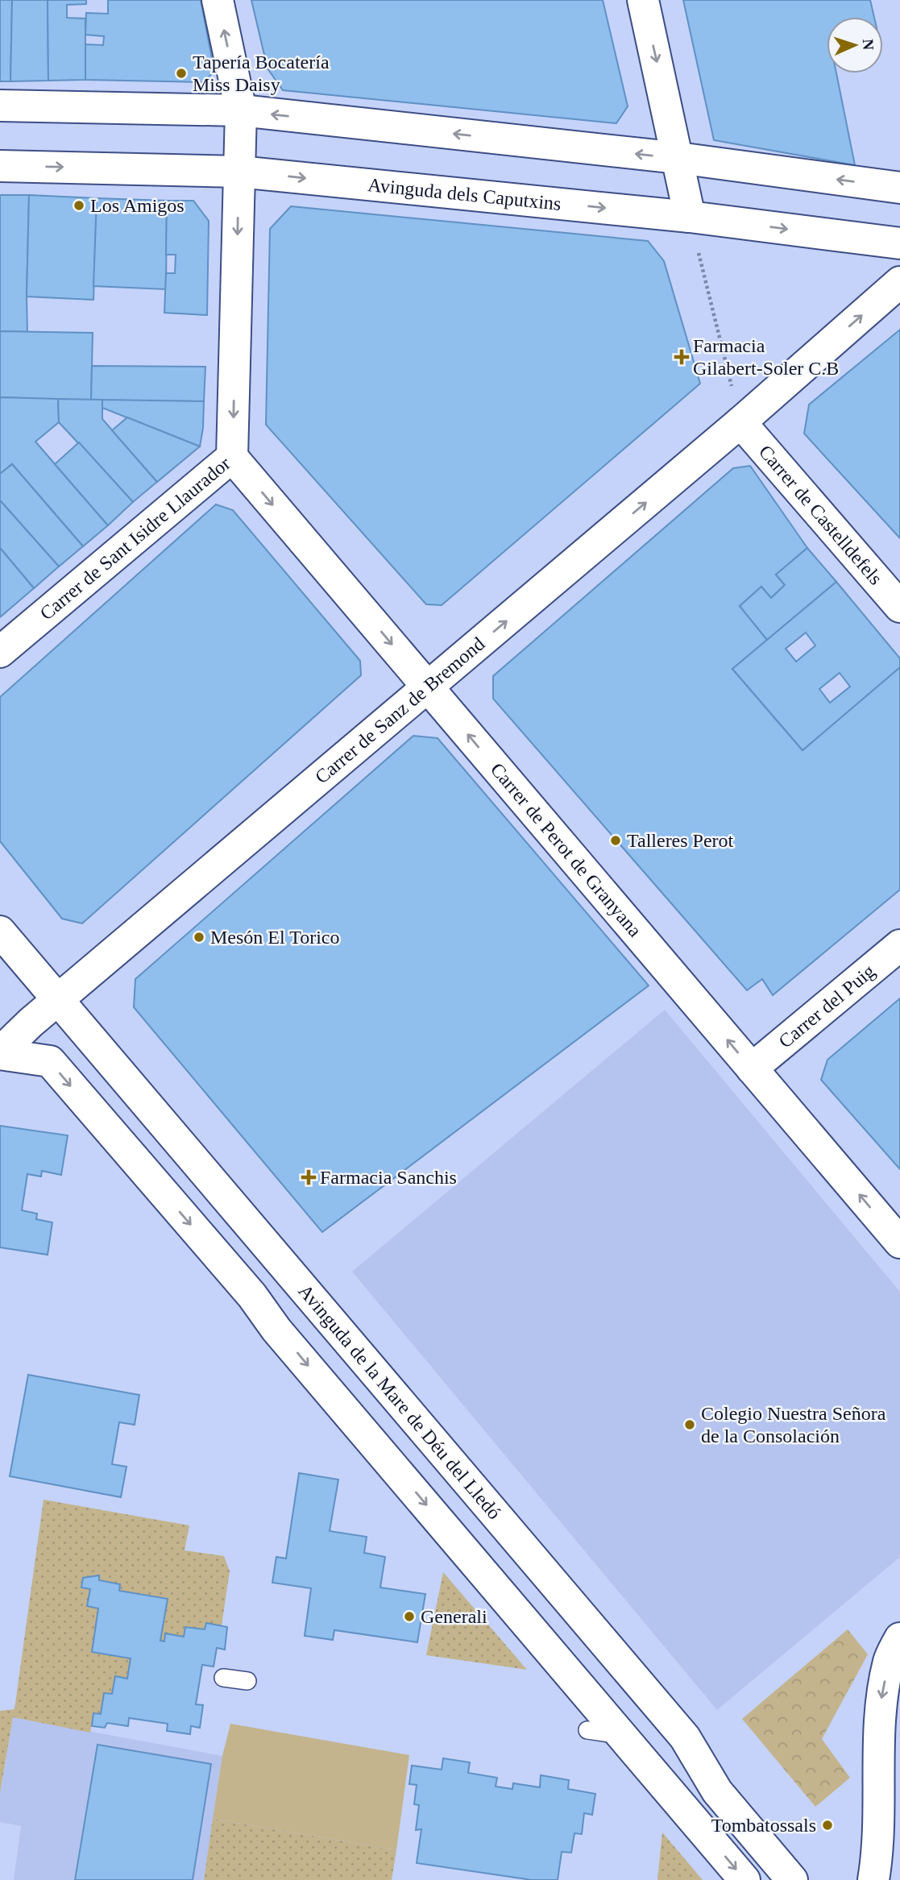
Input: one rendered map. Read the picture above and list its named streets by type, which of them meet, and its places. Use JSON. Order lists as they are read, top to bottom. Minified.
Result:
{"streets":{"street":["Avinguda dels Caputxins","Carrer de Castelldefels","Carrer de Sant Isidre Llaurador","Carrer de Sanz de Bremond","Carrer de Perot de Granyana","Carrer del Puig","Avinguda de la Mare de Déu del Lledó"]},"crossings":[["Avinguda dels Caputxins","Carrer de Sant Isidre Llaurador"],["Carrer de Castelldefels","Carrer de Sanz de Bremond"],["Carrer de Sant Isidre Llaurador","Carrer de Perot de Granyana"],["Carrer de Sanz de Bremond","Carrer de Perot de Granyana"],["Carrer de Sanz de Bremond","Avinguda de la Mare de Déu del Lledó"],["Carrer de Perot de Granyana","Carrer del Puig"]],"one_way":["Carrer de Sant Isidre Llaurador","Carrer de Sanz de Bremond"],"places":{"other":["Tapería Bocatería Miss Daisy","Los Amigos","Talleres Perot","Mesón El Torico","Colegio Nuestra Señora de la Consolación","Generali","Tombatossals"],"health":["Farmacia Gilabert-Soler C.B","Farmacia Sanchis"]},"north":"right"}
